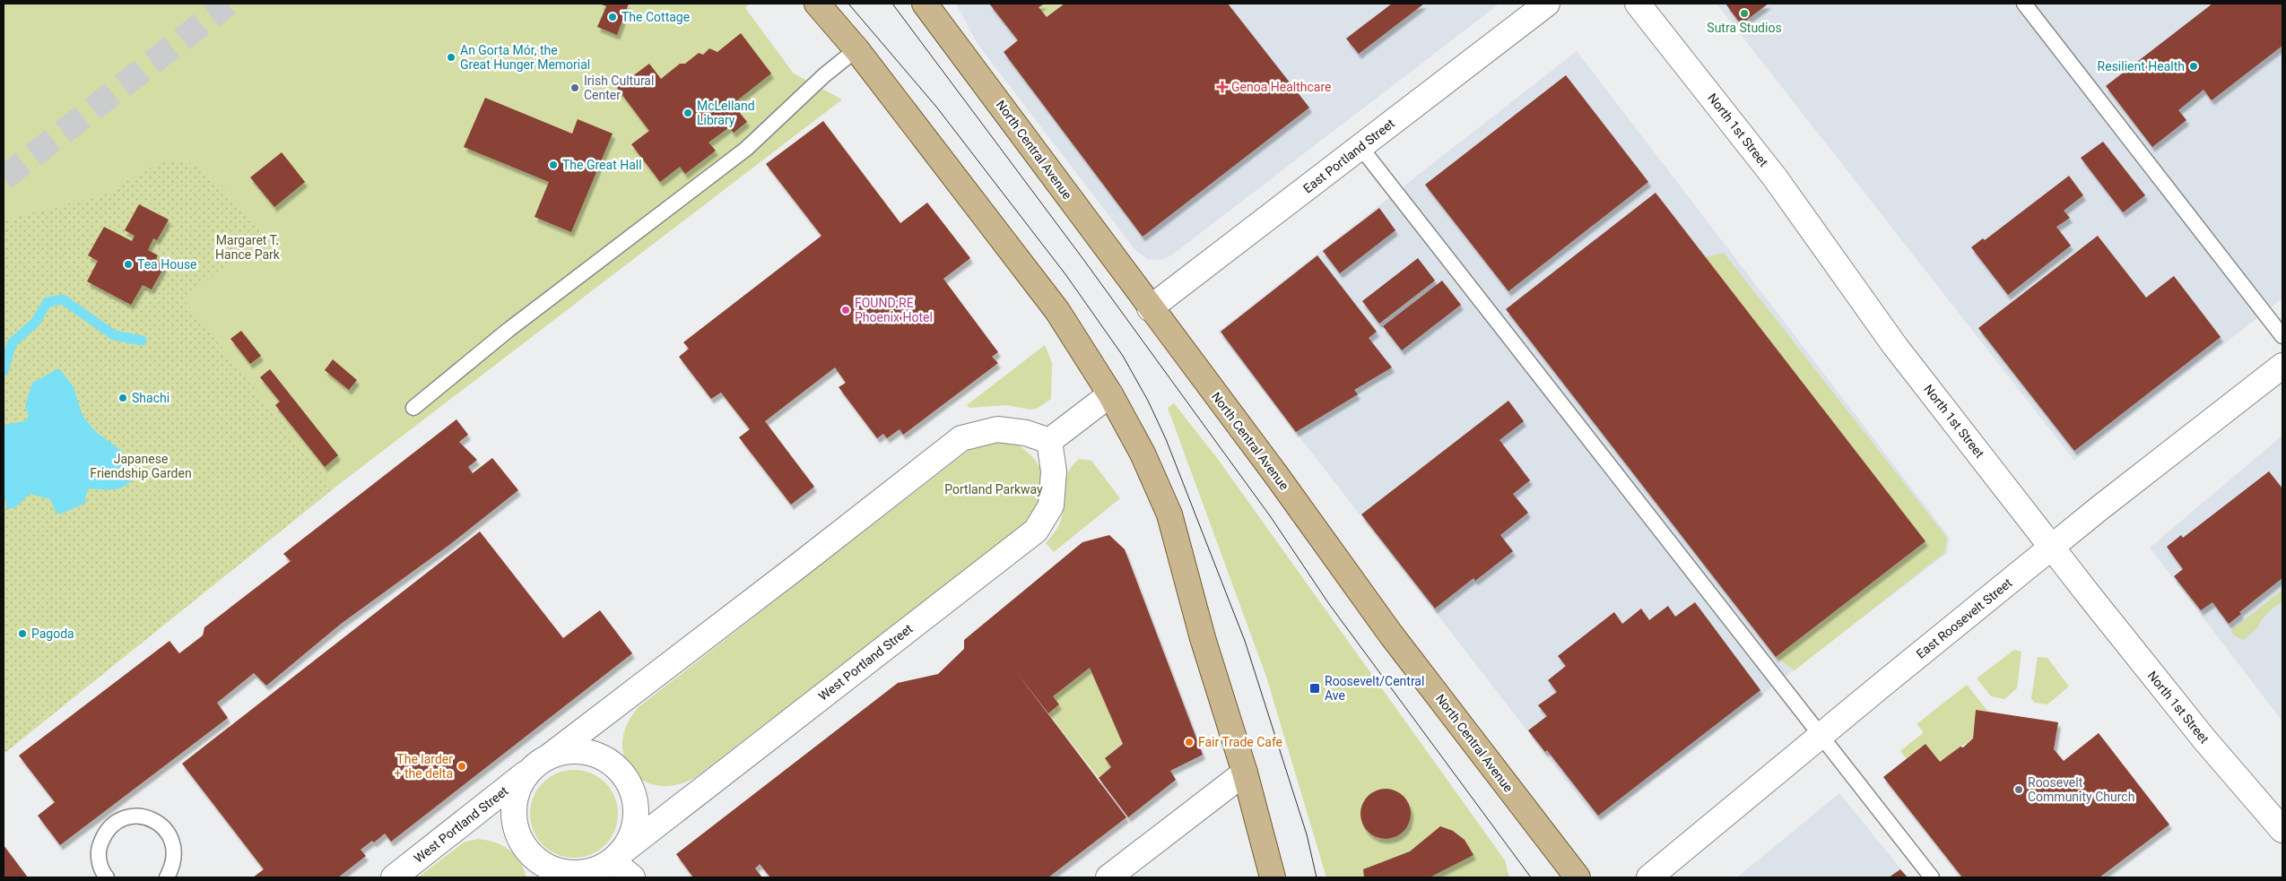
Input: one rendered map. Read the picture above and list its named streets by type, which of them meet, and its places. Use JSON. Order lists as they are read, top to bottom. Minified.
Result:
{"streets":{"main road":["North Central Avenue"],"street":["North 1st Street","East Portland Street","East Roosevelt Street","West Portland Street"]},"crossings":[["North 1st Street","East Roosevelt Street"],["North Central Avenue","East Portland Street"]],"parks":["Margaret T. Hance Park","Japanese Friendship Garden","Portland Parkway"],"places":{"other":["Sutra Studios","The Cottage","An Gorta Mór, the Great Hunger Memorial","Resilient Health","Irish Cultural Center","McLelland Library","The Great Hall","Tea House","FOUND:RE Phoenix Hotel","Shachi","Pagoda","Fair Trade Cafe","The larder + the delta","Roosevelt Community Church"],"health":["Genoa Healthcare"],"transit":["Roosevelt/Central Ave"]}}
